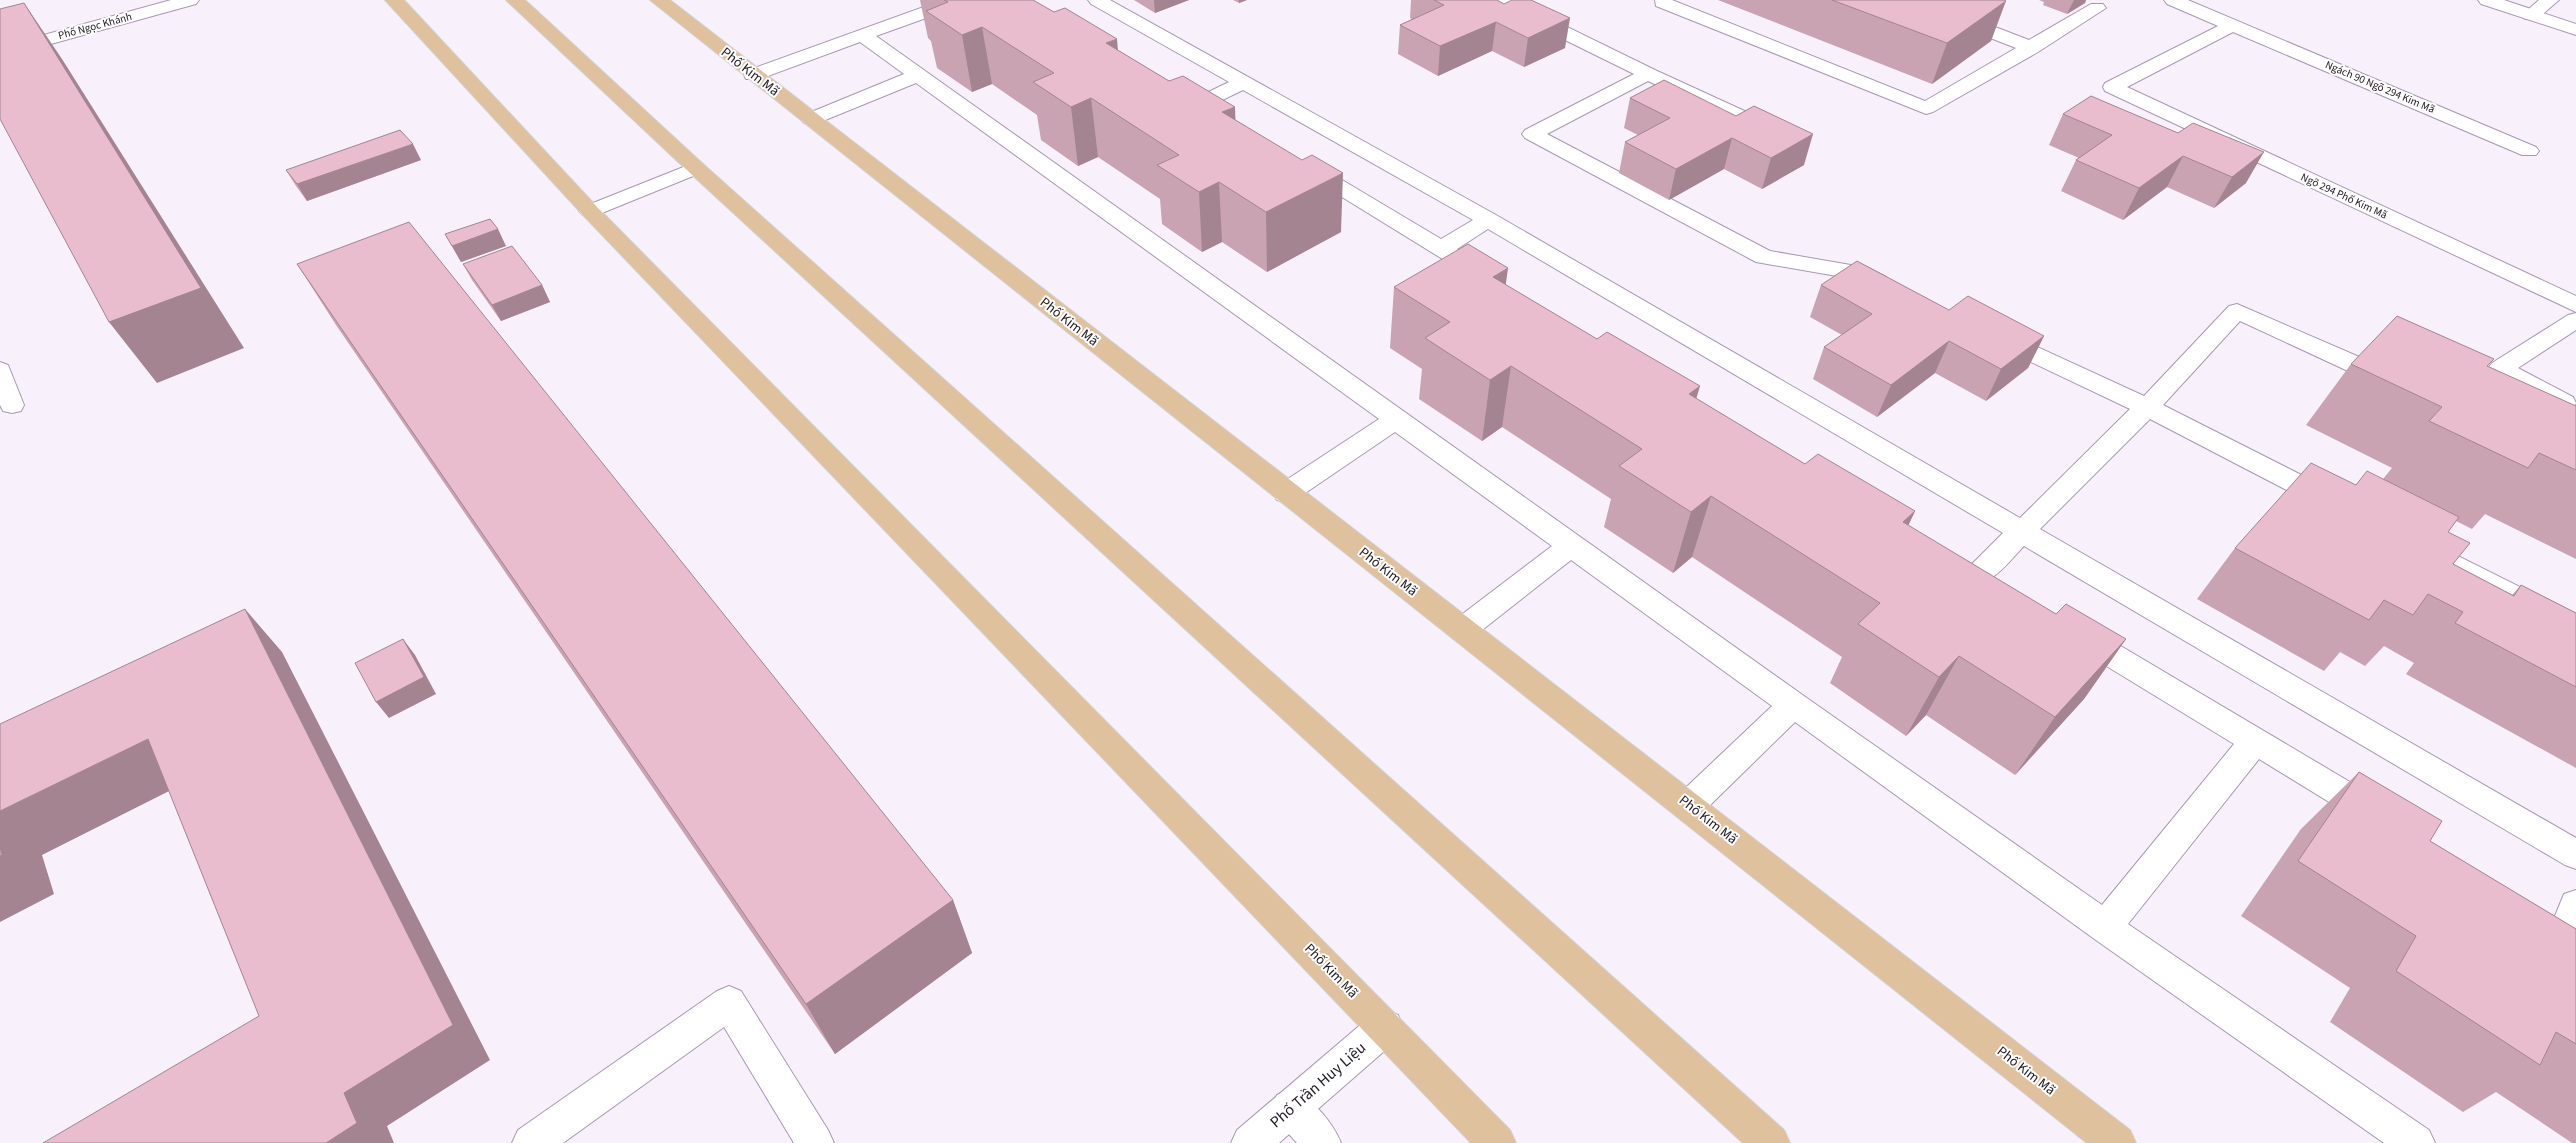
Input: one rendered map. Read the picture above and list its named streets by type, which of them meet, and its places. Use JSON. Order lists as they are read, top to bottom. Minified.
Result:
{"streets":{"main road":["Phố Kim Mã"],"street":["Phố Ngọc Khánh","Ngách 90 Ngõ 294 Kim Mã","Ngõ 294 Phố Kim Mã","Phố Trần Huy Liệu"]},"crossings":[["Phố Kim Mã","Phố Trần Huy Liệu"],["Ngách 90 Ngõ 294 Kim Mã","Ngõ 294 Phố Kim Mã"]]}
